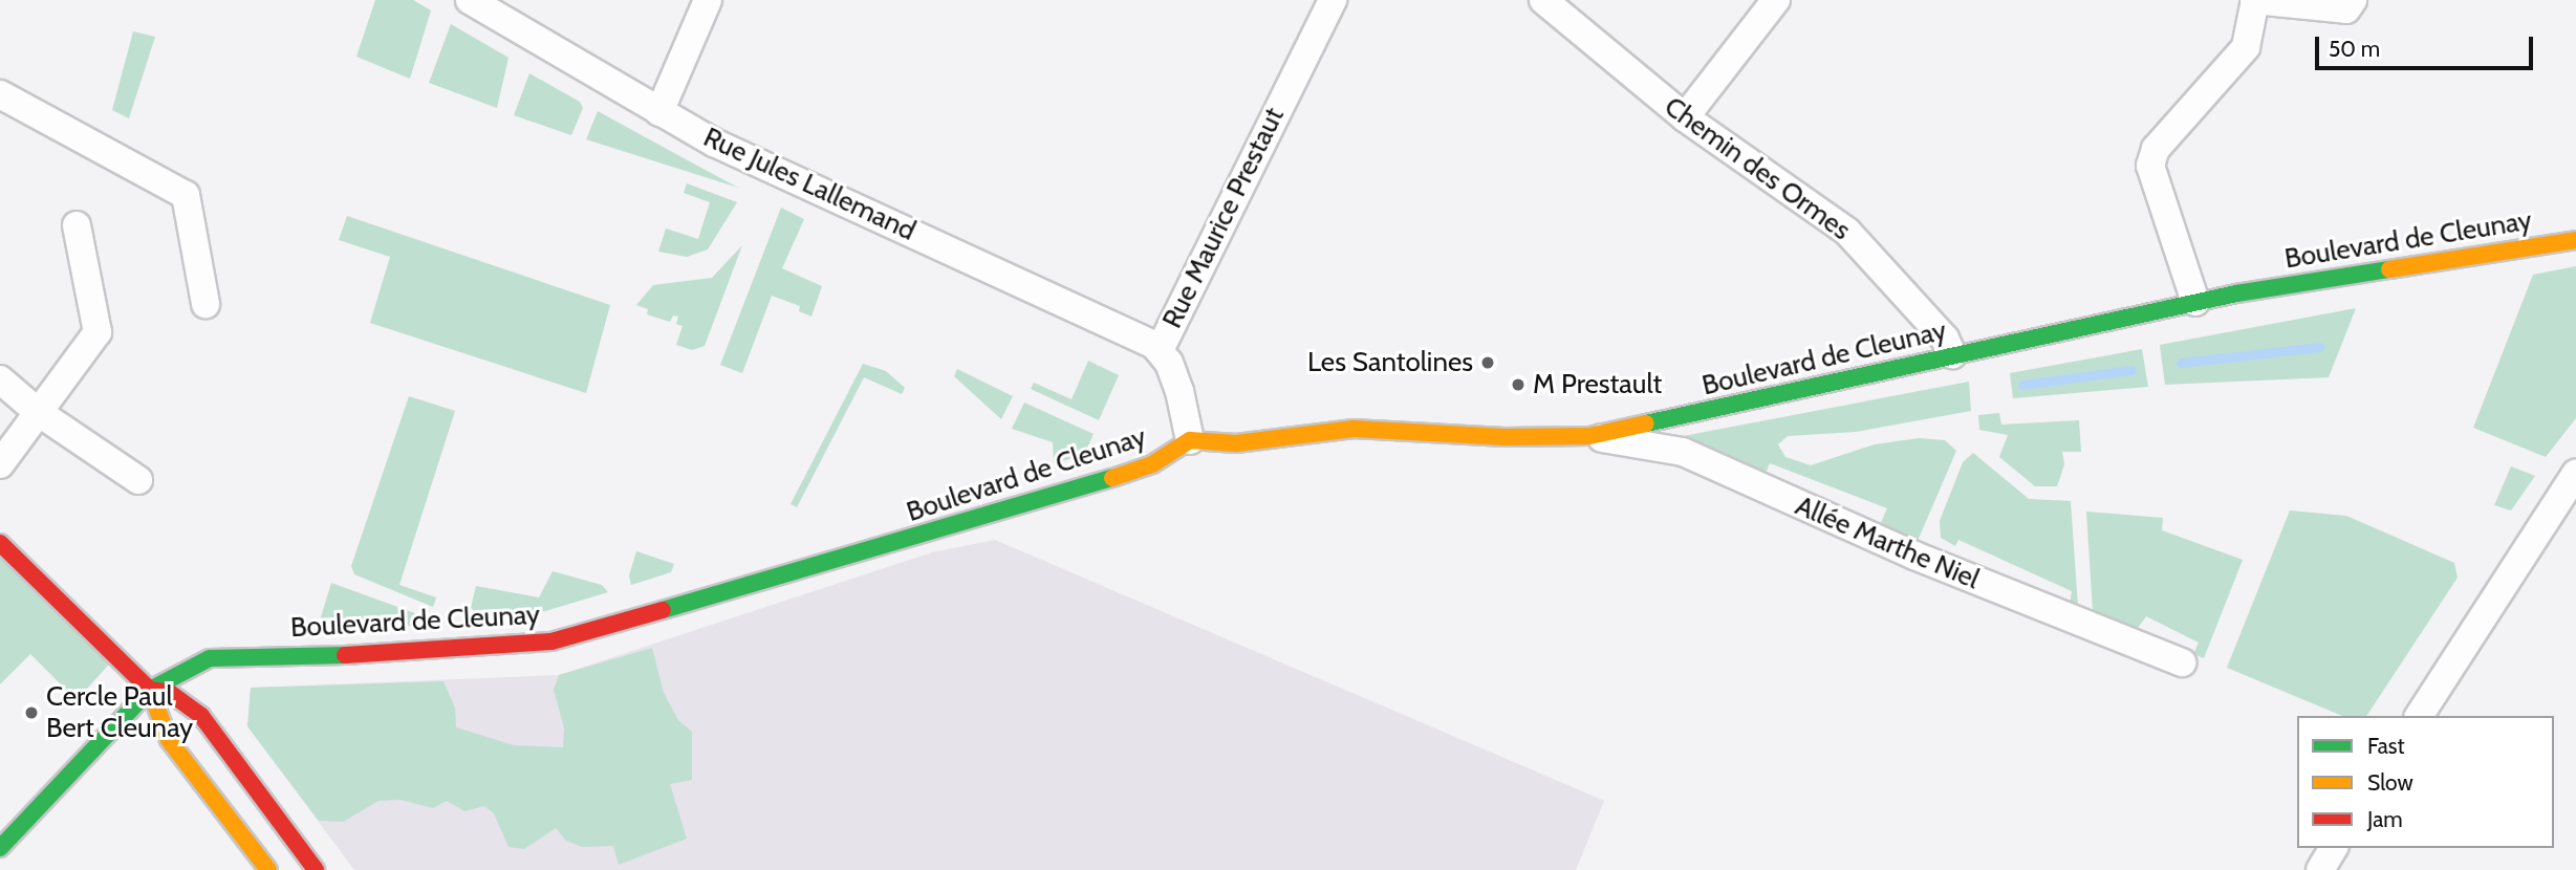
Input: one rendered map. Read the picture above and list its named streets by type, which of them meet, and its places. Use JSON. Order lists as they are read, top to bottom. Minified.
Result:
{"streets":{"main road":["Boulevard de Cleunay"],"street":["Chemin des Ormes","Rue Jules Lallemand","Rue Maurice Prestaut","Allée Marthe Niel"]},"crossings":[["Chemin des Ormes","Boulevard de Cleunay"],["Rue Jules Lallemand","Rue Maurice Prestaut"],["Rue Maurice Prestaut","Boulevard de Cleunay"],["Boulevard de Cleunay","Allée Marthe Niel"]],"places":["Les Santolines","M Prestault","Cercle Paul Bert Cleunay"],"legend":["Fast","Slow","Jam"],"scale_bar":"50 m"}
